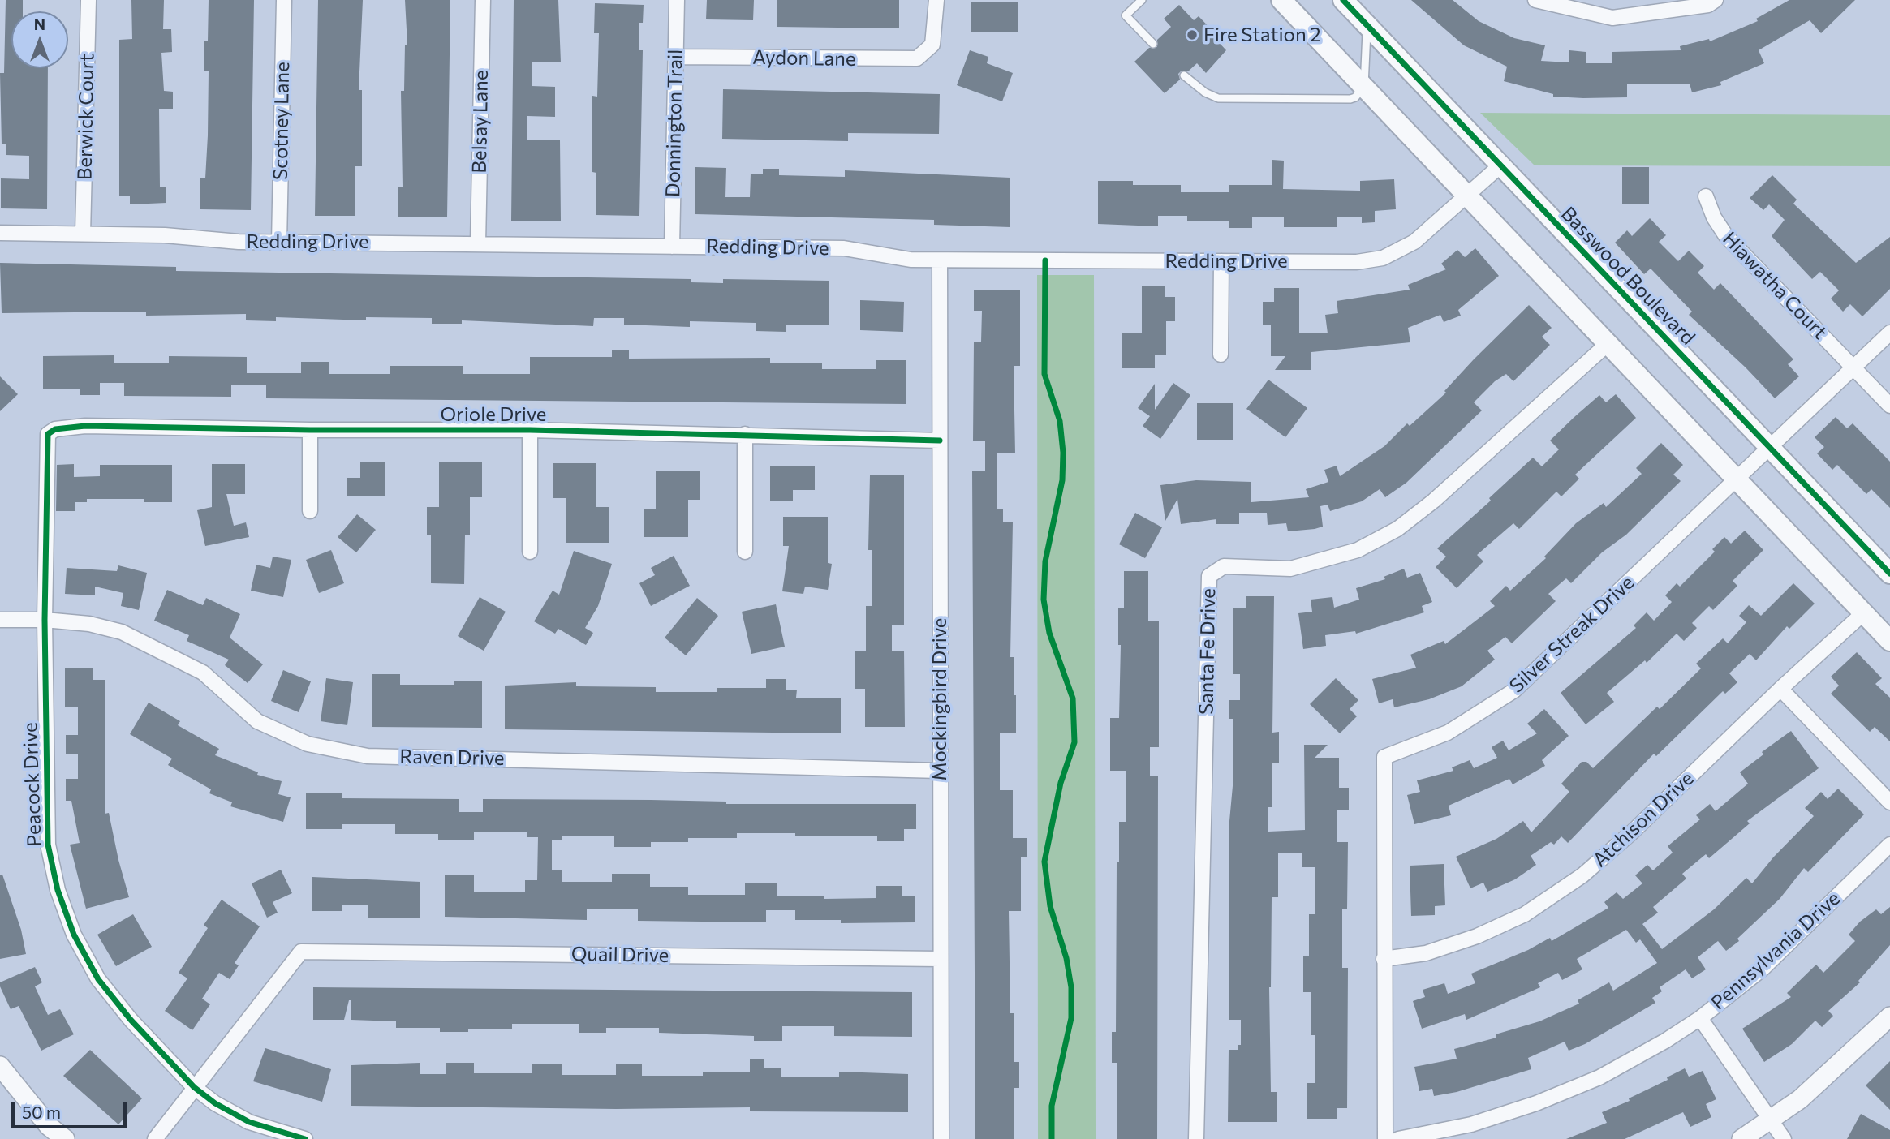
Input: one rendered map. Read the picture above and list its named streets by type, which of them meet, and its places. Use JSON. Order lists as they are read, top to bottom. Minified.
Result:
{"streets":{"main road":["Basswood Boulevard"],"street":["Aydon Lane","Berwick Court","Scotney Lane","Belsay Lane","Donnington Trail","Redding Drive","Hiawatha Court","Oriole Drive","Silver Streak Drive","Santa Fe Drive","Mockingbird Drive","Raven Drive","Peacock Drive","Atchison Drive","Pennsylvania Drive","Quail Drive"]},"crossings":[["Aydon Lane","Donnington Trail"],["Berwick Court","Redding Drive"],["Scotney Lane","Redding Drive"],["Belsay Lane","Redding Drive"],["Donnington Trail","Redding Drive"],["Redding Drive","Basswood Boulevard"],["Redding Drive","Mockingbird Drive"],["Basswood Boulevard","Silver Streak Drive"],["Hiawatha Court","Silver Streak Drive"],["Oriole Drive","Mockingbird Drive"],["Oriole Drive","Peacock Drive"],["Silver Streak Drive","Atchison Drive"],["Mockingbird Drive","Raven Drive"],["Mockingbird Drive","Quail Drive"],["Raven Drive","Peacock Drive"],["Peacock Drive","Quail Drive"]],"places":["Fire Station 2"],"scale_bar":"50 m","north":"top"}
